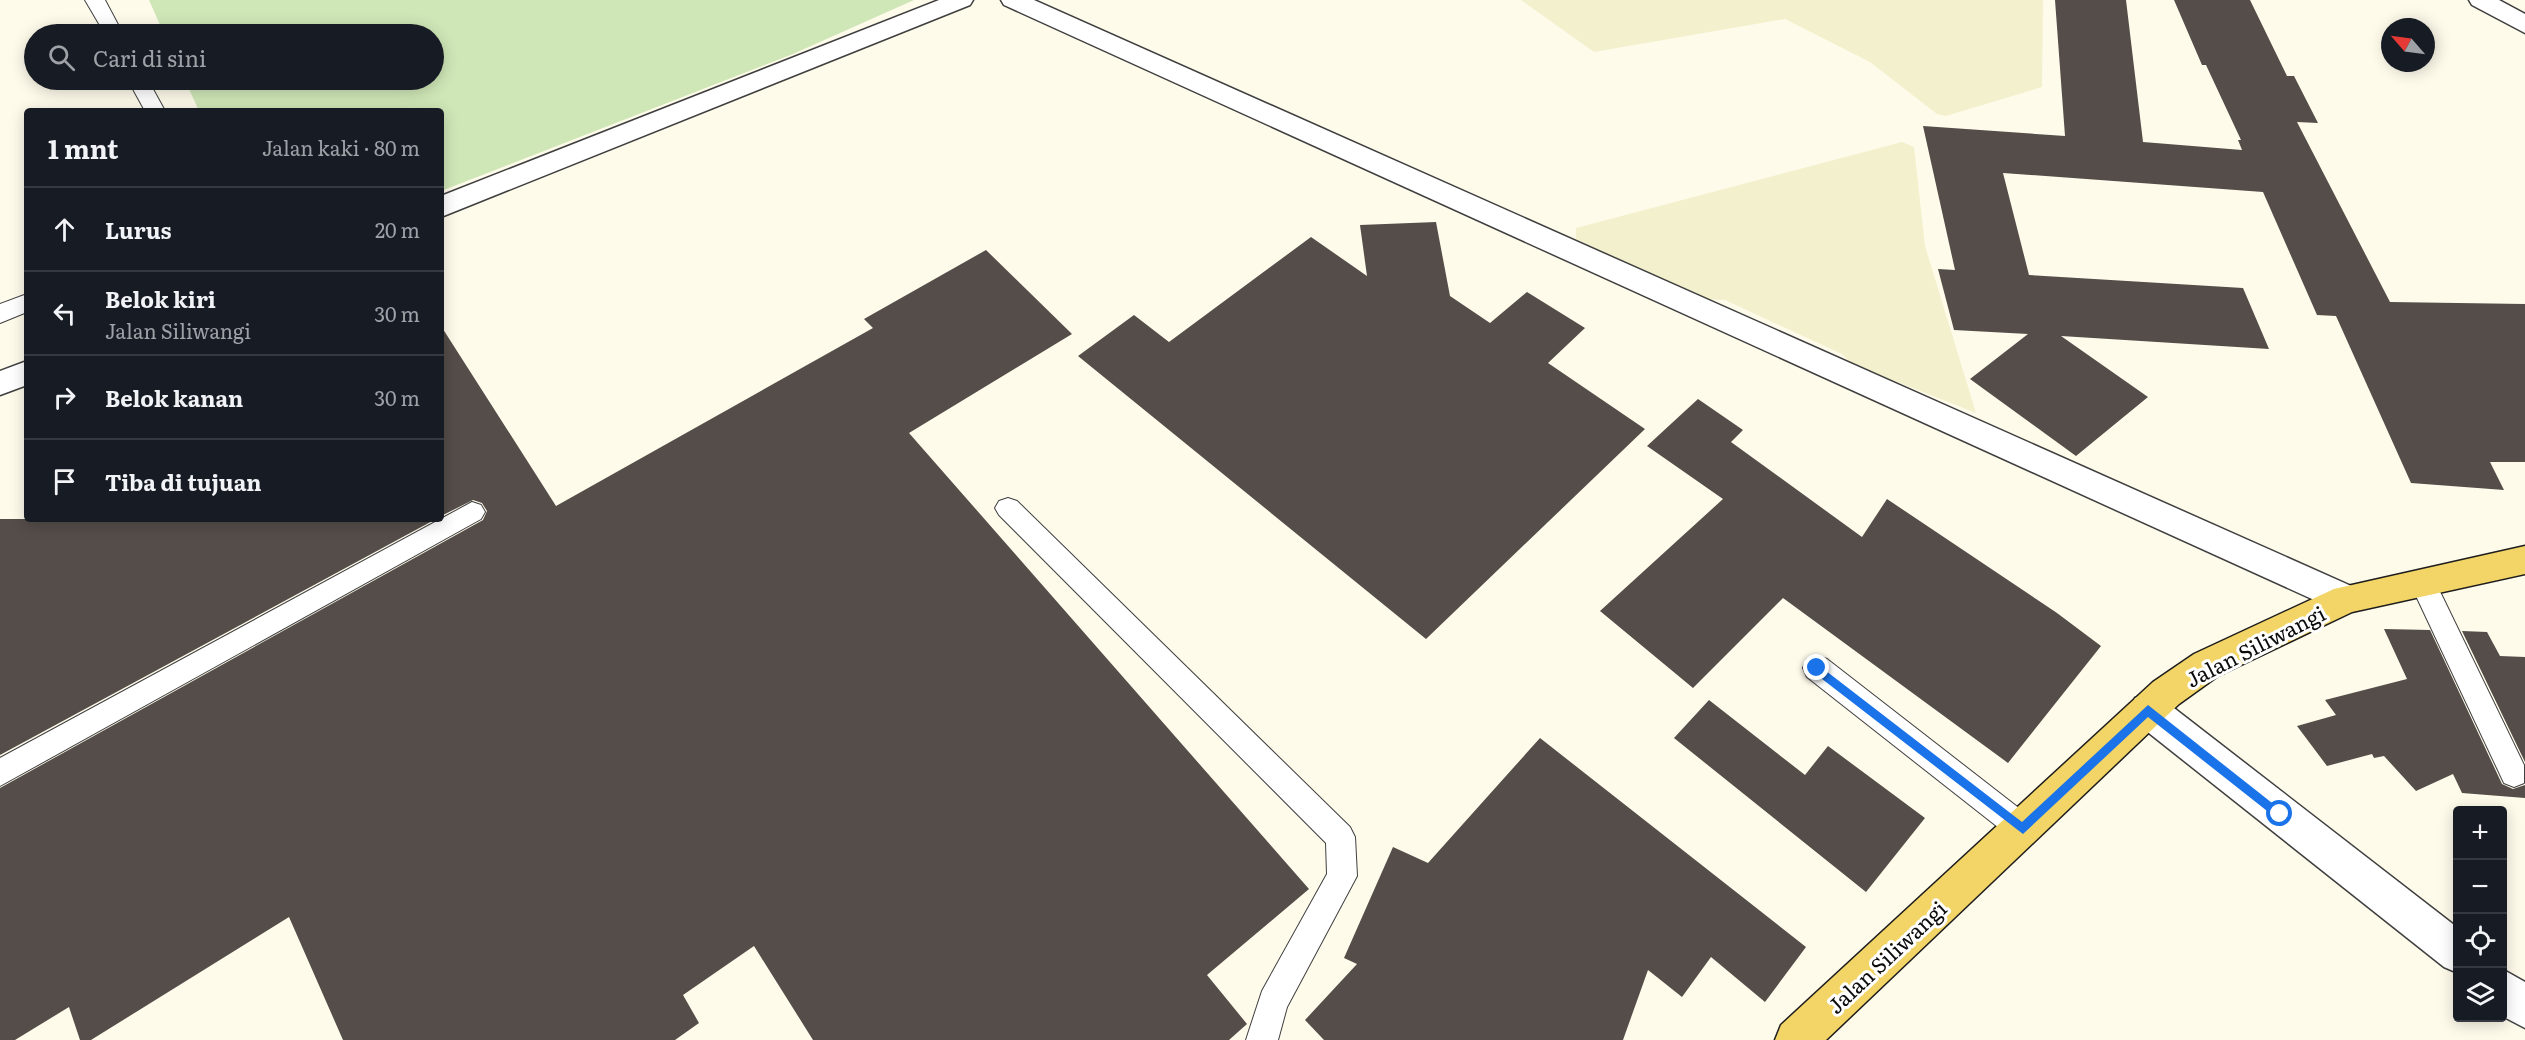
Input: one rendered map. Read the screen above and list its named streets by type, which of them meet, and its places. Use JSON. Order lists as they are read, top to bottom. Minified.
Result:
{"streets":{"main road":["Jalan Siliwangi"]},"north":"top left","page":{"search":"Cari di sini","heading":["1 mnt","Jalan kaki · 80 m"],"list":[["Lurus","20 m"],["Belok kiri","Jalan Siliwangi","30 m"],["Belok kanan","30 m"],"Tiba di tujuan"],"map_buttons":["+","−"]}}
